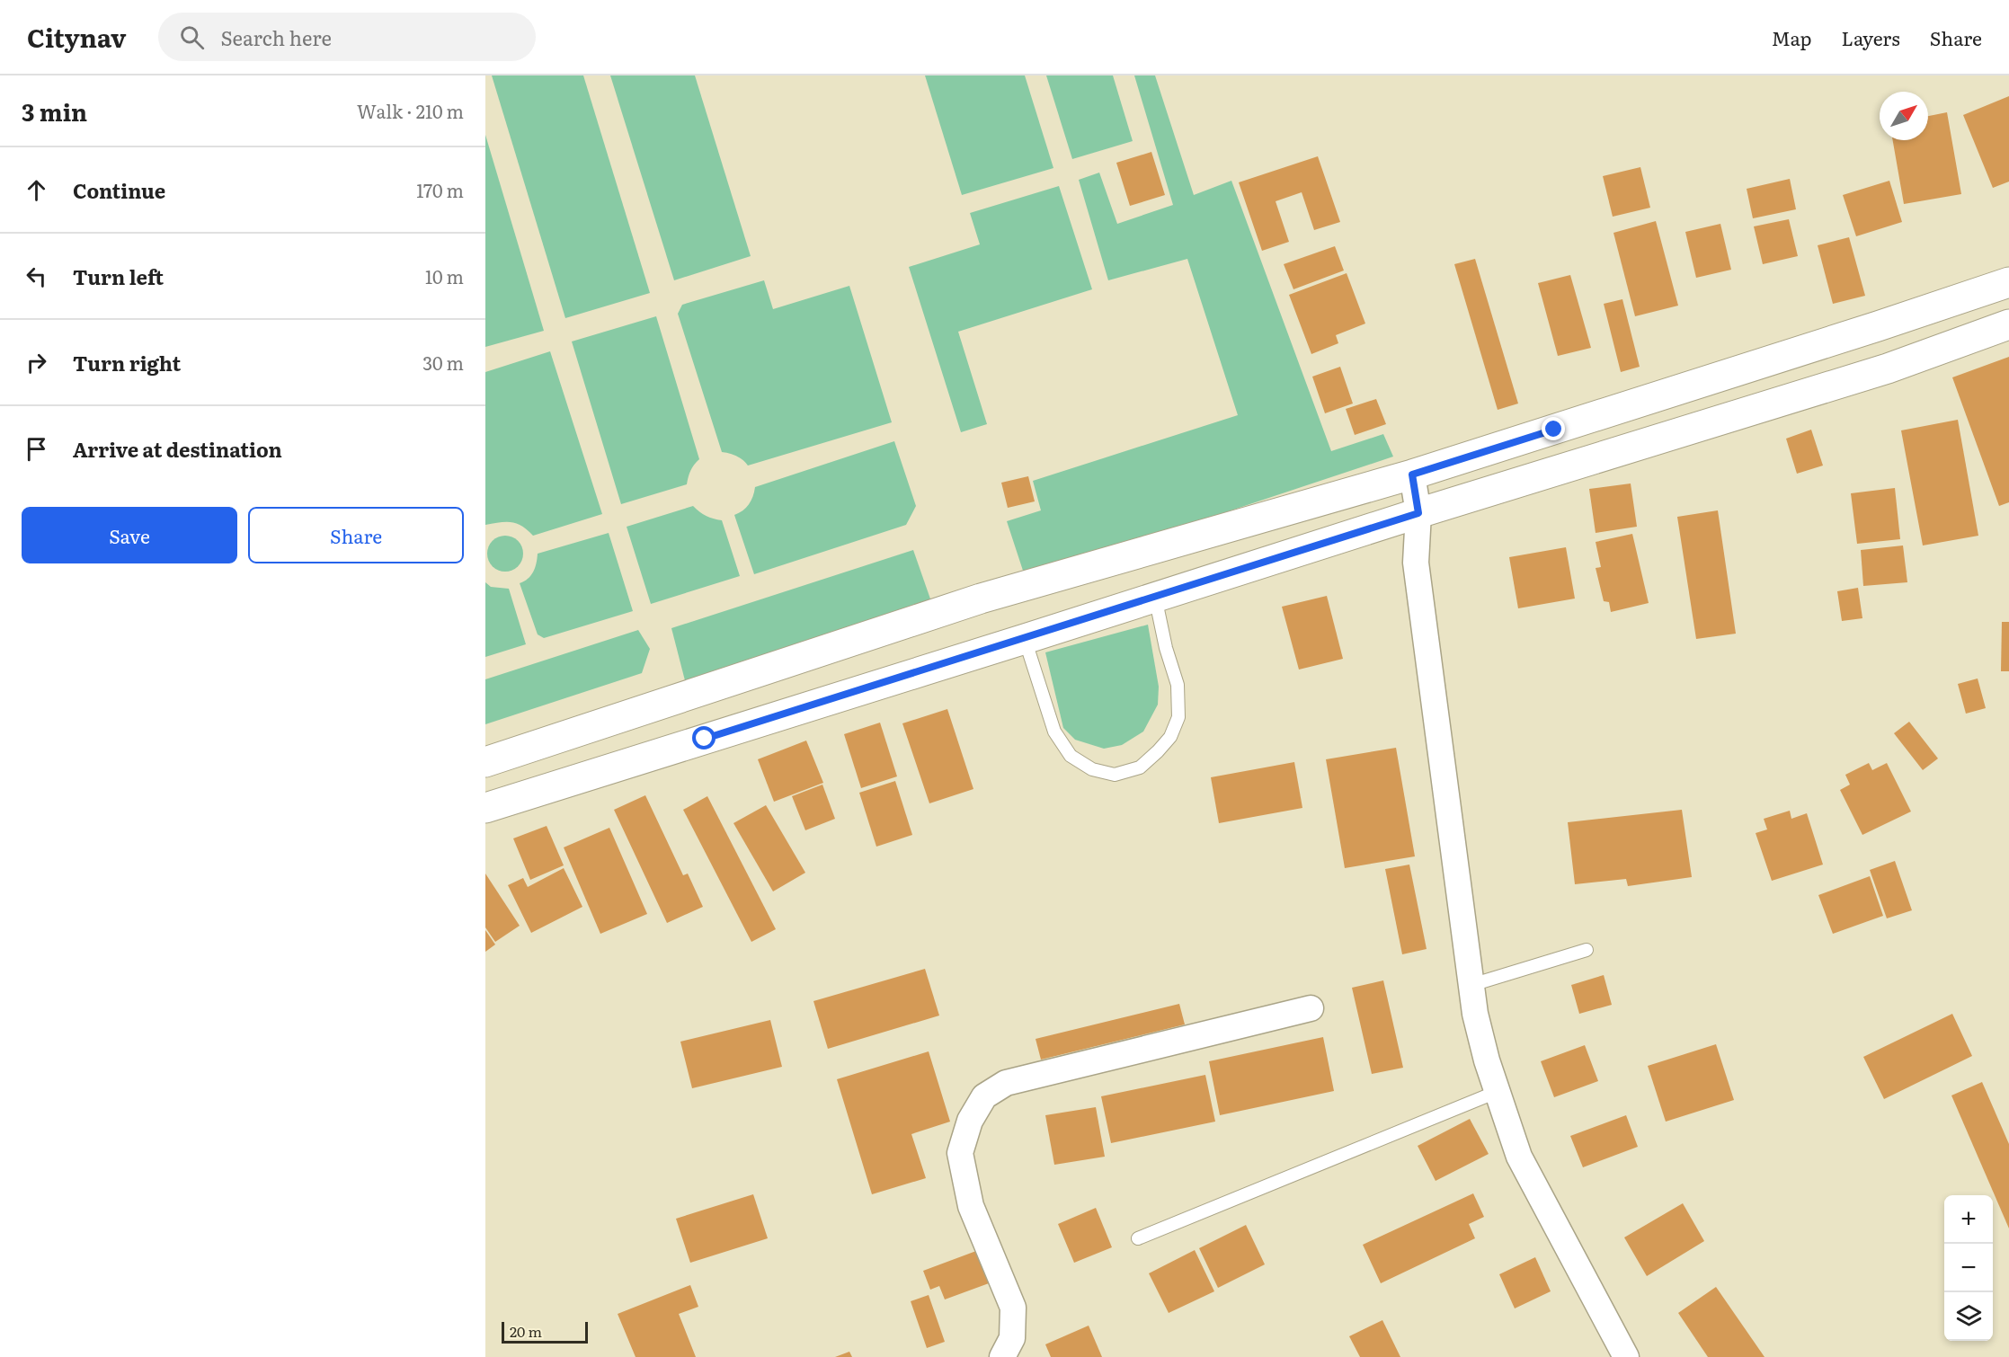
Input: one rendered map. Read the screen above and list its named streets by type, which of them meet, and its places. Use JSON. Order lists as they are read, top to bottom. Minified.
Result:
{"scale_bar":"20 m","north":"top right","page":{"header":"Citynav","search":"Search here","nav":["Map","Layers","Share"],"heading":["3 min","Walk · 210 m"],"list":[["Continue","170 m"],["Turn left","10 m"],["Turn right","30 m"],"Arrive at destination"],"buttons":["Save","Share"],"map_buttons":["+","−"],"scale":"20 m"}}
